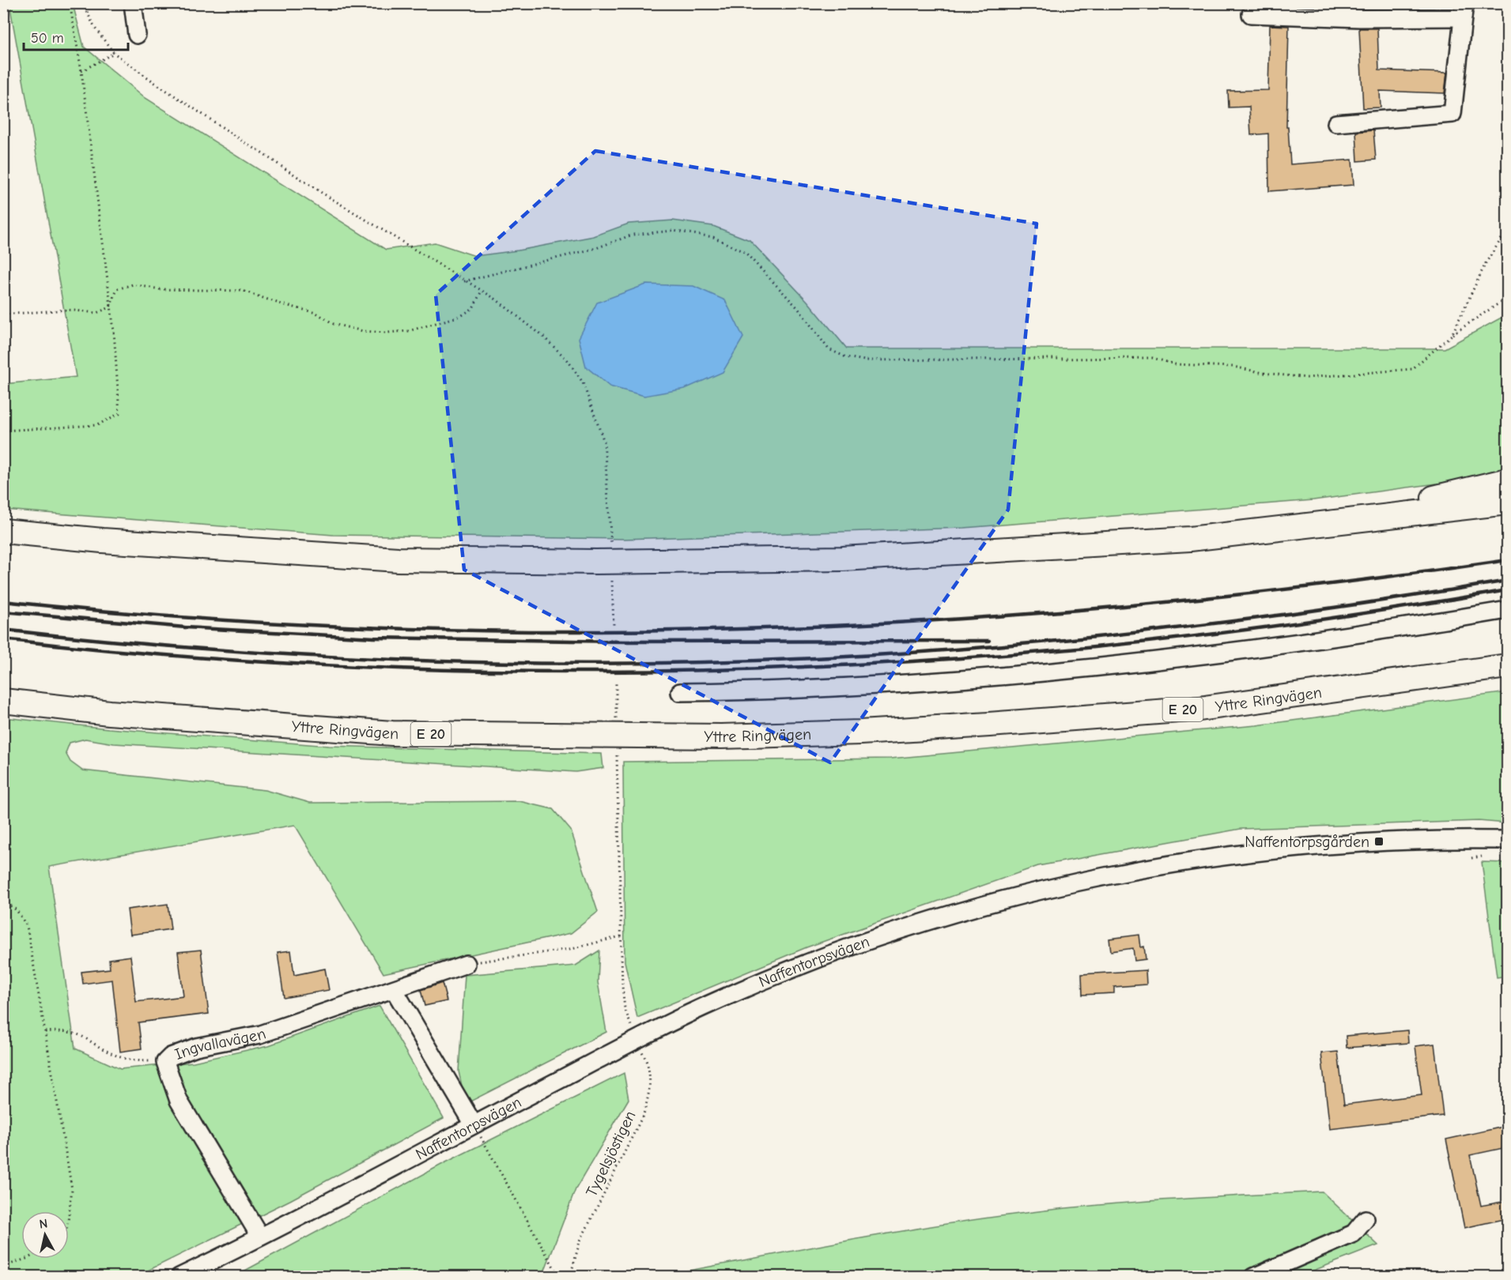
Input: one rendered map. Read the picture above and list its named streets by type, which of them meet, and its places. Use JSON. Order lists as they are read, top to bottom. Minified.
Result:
{"streets":{"highway":["Yttre Ringvägen","E 20"],"street":["Naffentorpsvägen","Ingvallavägen"],"path":["Tygelsjöstigen"]},"crossings":[["Naffentorpsvägen","Ingvallavägen"],["Naffentorpsvägen","Tygelsjöstigen"]],"places":{"transit":["Naffentorpsgården"]},"scale_bar":"50 m","north":"top"}
